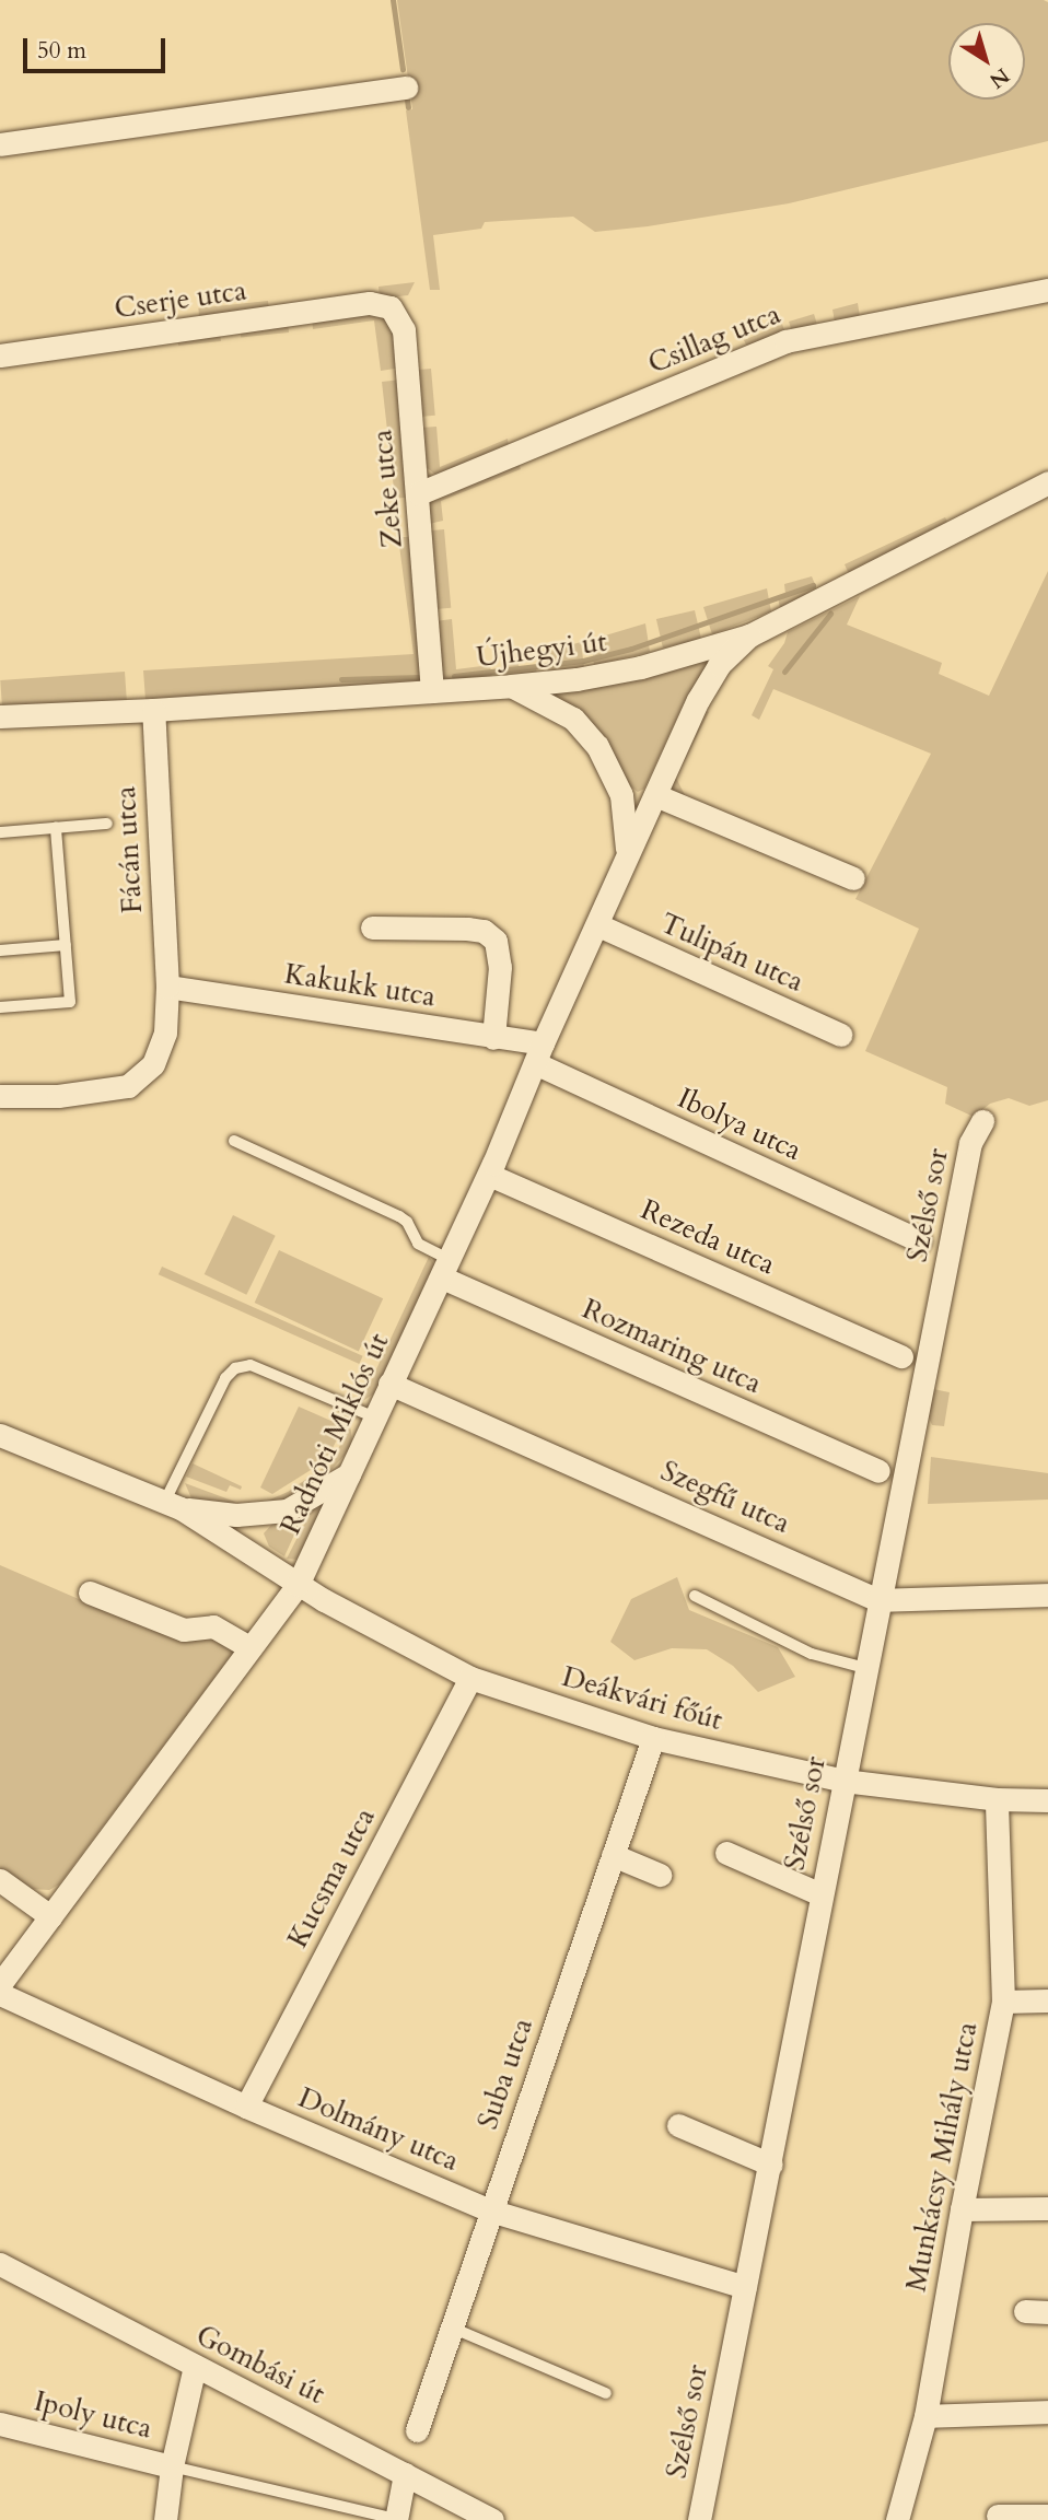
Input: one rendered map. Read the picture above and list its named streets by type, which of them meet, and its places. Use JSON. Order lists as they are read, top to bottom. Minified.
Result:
{"streets":{"street":["Cserje utca","Csillag utca","Zeke utca","Újhegyi út","Fácán utca","Tulipán utca","Kakukk utca","Ibolya utca","Szélső sor","Rezeda utca","Rozmaring utca","Radnóti Miklós út","Szegfű utca","Deákvári főút","Kucsma utca","Suba utca","Dolmány utca","Munkácsy Mihály utca","Gombási út","Ipoly utca"]},"crossings":[["Cserje utca","Zeke utca"],["Csillag utca","Zeke utca"],["Zeke utca","Újhegyi út"],["Újhegyi út","Fácán utca"],["Újhegyi út","Radnóti Miklós út"],["Fácán utca","Kakukk utca"],["Tulipán utca","Radnóti Miklós út"],["Kakukk utca","Ibolya utca"],["Kakukk utca","Radnóti Miklós út"],["Ibolya utca","Radnóti Miklós út"],["Szélső sor","Szegfű utca"],["Szélső sor","Deákvári főút"],["Szélső sor","Dolmány utca"],["Rezeda utca","Radnóti Miklós út"],["Rozmaring utca","Radnóti Miklós út"],["Radnóti Miklós út","Szegfű utca"],["Radnóti Miklós út","Deákvári főút"],["Deákvári főút","Kucsma utca"],["Deákvári főút","Suba utca"],["Deákvári főút","Munkácsy Mihály utca"],["Kucsma utca","Dolmány utca"],["Suba utca","Dolmány utca"]],"scale_bar":"50 m","north":"bottom right"}
